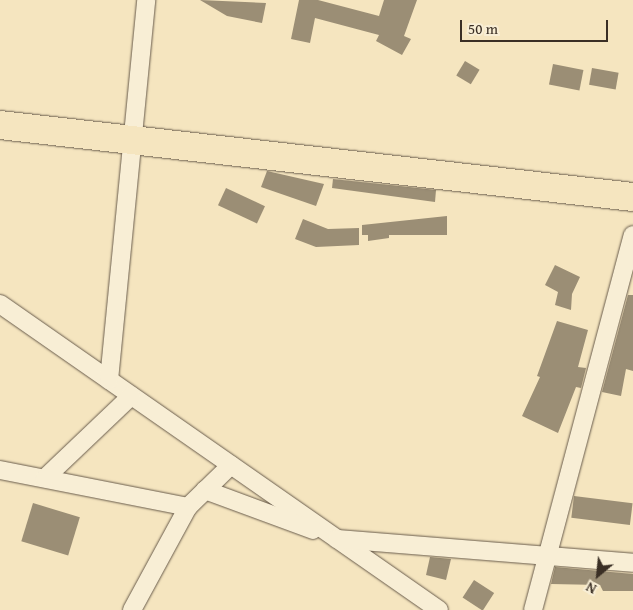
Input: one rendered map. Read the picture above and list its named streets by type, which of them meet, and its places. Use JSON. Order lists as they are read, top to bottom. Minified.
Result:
{"scale_bar":"50 m","north":"bottom left"}
